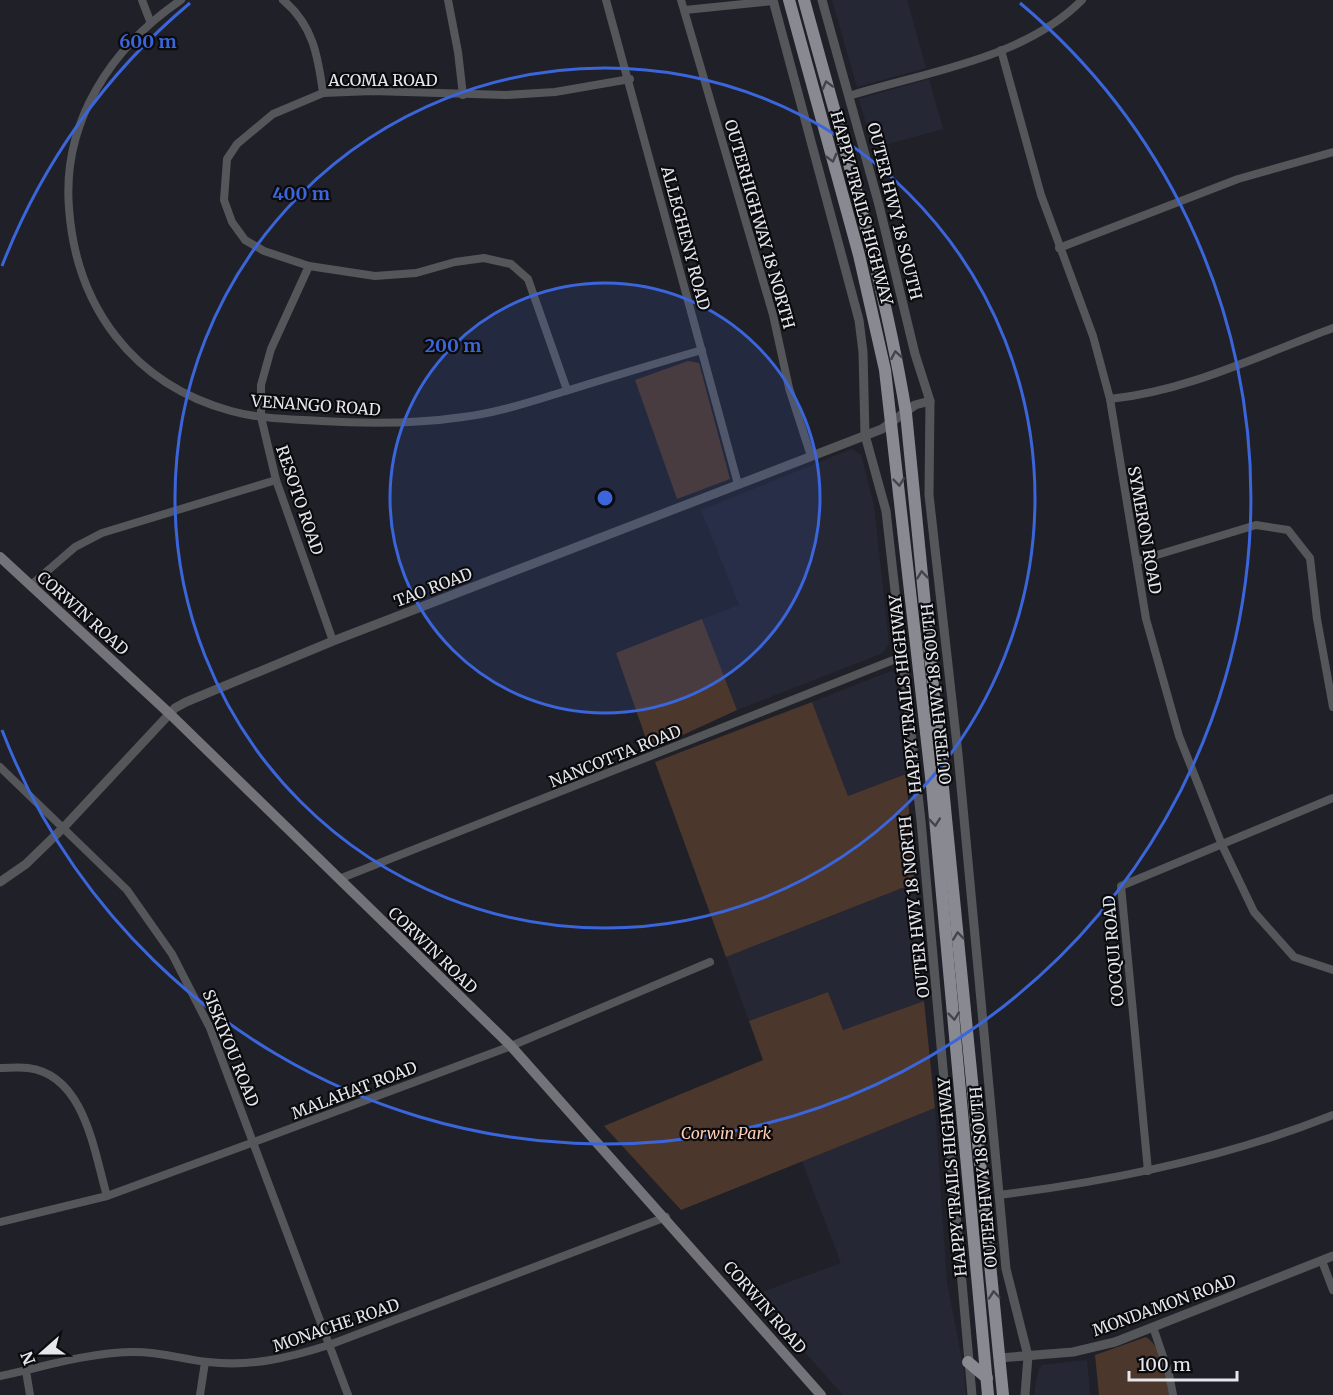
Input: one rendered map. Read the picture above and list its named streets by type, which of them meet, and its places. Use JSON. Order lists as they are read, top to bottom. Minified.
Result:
{"streets":{"main road":["HAPPY TRAILS HIGHWAY","CORWIN ROAD"],"street":["ACOMA ROAD","OUTER HWY 18 SOUTH","OUTERHIGHWAY 18 NORTH","ALLEGHENY ROAD","VENANGO ROAD","RESOTO ROAD","SYMERON ROAD","TAO ROAD","NANCOTTA ROAD","OUTER HWY 18 NORTH","COCQUI ROAD","SISKIYOU ROAD","MALAHAT ROAD","MONDAMON ROAD","MONACHE ROAD"]},"crossings":[["ACOMA ROAD","ALLEGHENY ROAD"],["ACOMA ROAD","VENANGO ROAD"],["ACOMA ROAD","RESOTO ROAD"],["HAPPY TRAILS HIGHWAY","TAO ROAD"],["HAPPY TRAILS HIGHWAY","MONDAMON ROAD"],["OUTER HWY 18 SOUTH","TAO ROAD"],["OUTER HWY 18 SOUTH","MONDAMON ROAD"],["OUTERHIGHWAY 18 NORTH","TAO ROAD"],["ALLEGHENY ROAD","VENANGO ROAD"],["ALLEGHENY ROAD","TAO ROAD"],["VENANGO ROAD","RESOTO ROAD"],["RESOTO ROAD","TAO ROAD"],["SYMERON ROAD","COCQUI ROAD"],["TAO ROAD","CORWIN ROAD"],["TAO ROAD","OUTER HWY 18 NORTH"],["TAO ROAD","SISKIYOU ROAD"],["CORWIN ROAD","NANCOTTA ROAD"],["CORWIN ROAD","MALAHAT ROAD"],["CORWIN ROAD","MONACHE ROAD"],["NANCOTTA ROAD","OUTER HWY 18 NORTH"],["SISKIYOU ROAD","MALAHAT ROAD"],["SISKIYOU ROAD","MONACHE ROAD"]],"parks":["Corwin Park"],"scale_bar":"100 m","north":"left","rings":["600 m","400 m","200 m"]}
